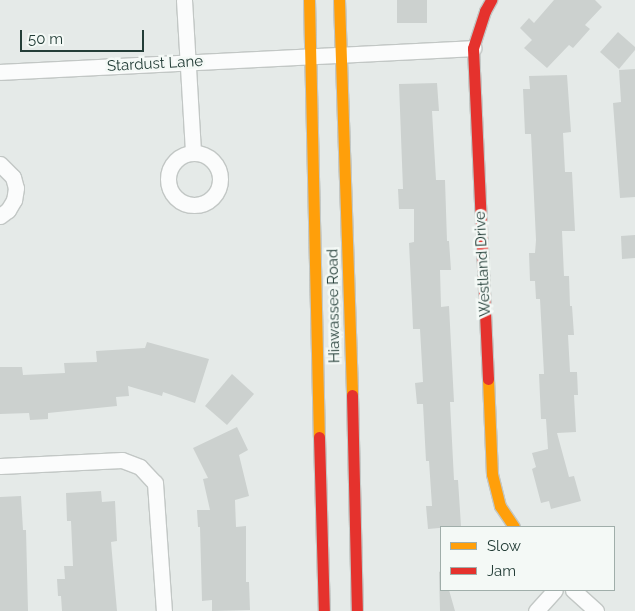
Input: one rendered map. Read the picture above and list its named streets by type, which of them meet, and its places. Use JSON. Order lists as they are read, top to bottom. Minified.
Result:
{"streets":{"street":["Stardust Lane","Westland Drive","Hiawassee Road"]},"crossings":[["Stardust Lane","Westland Drive"],["Stardust Lane","Hiawassee Road"]],"legend":["Slow","Jam"],"scale_bar":"50 m"}
